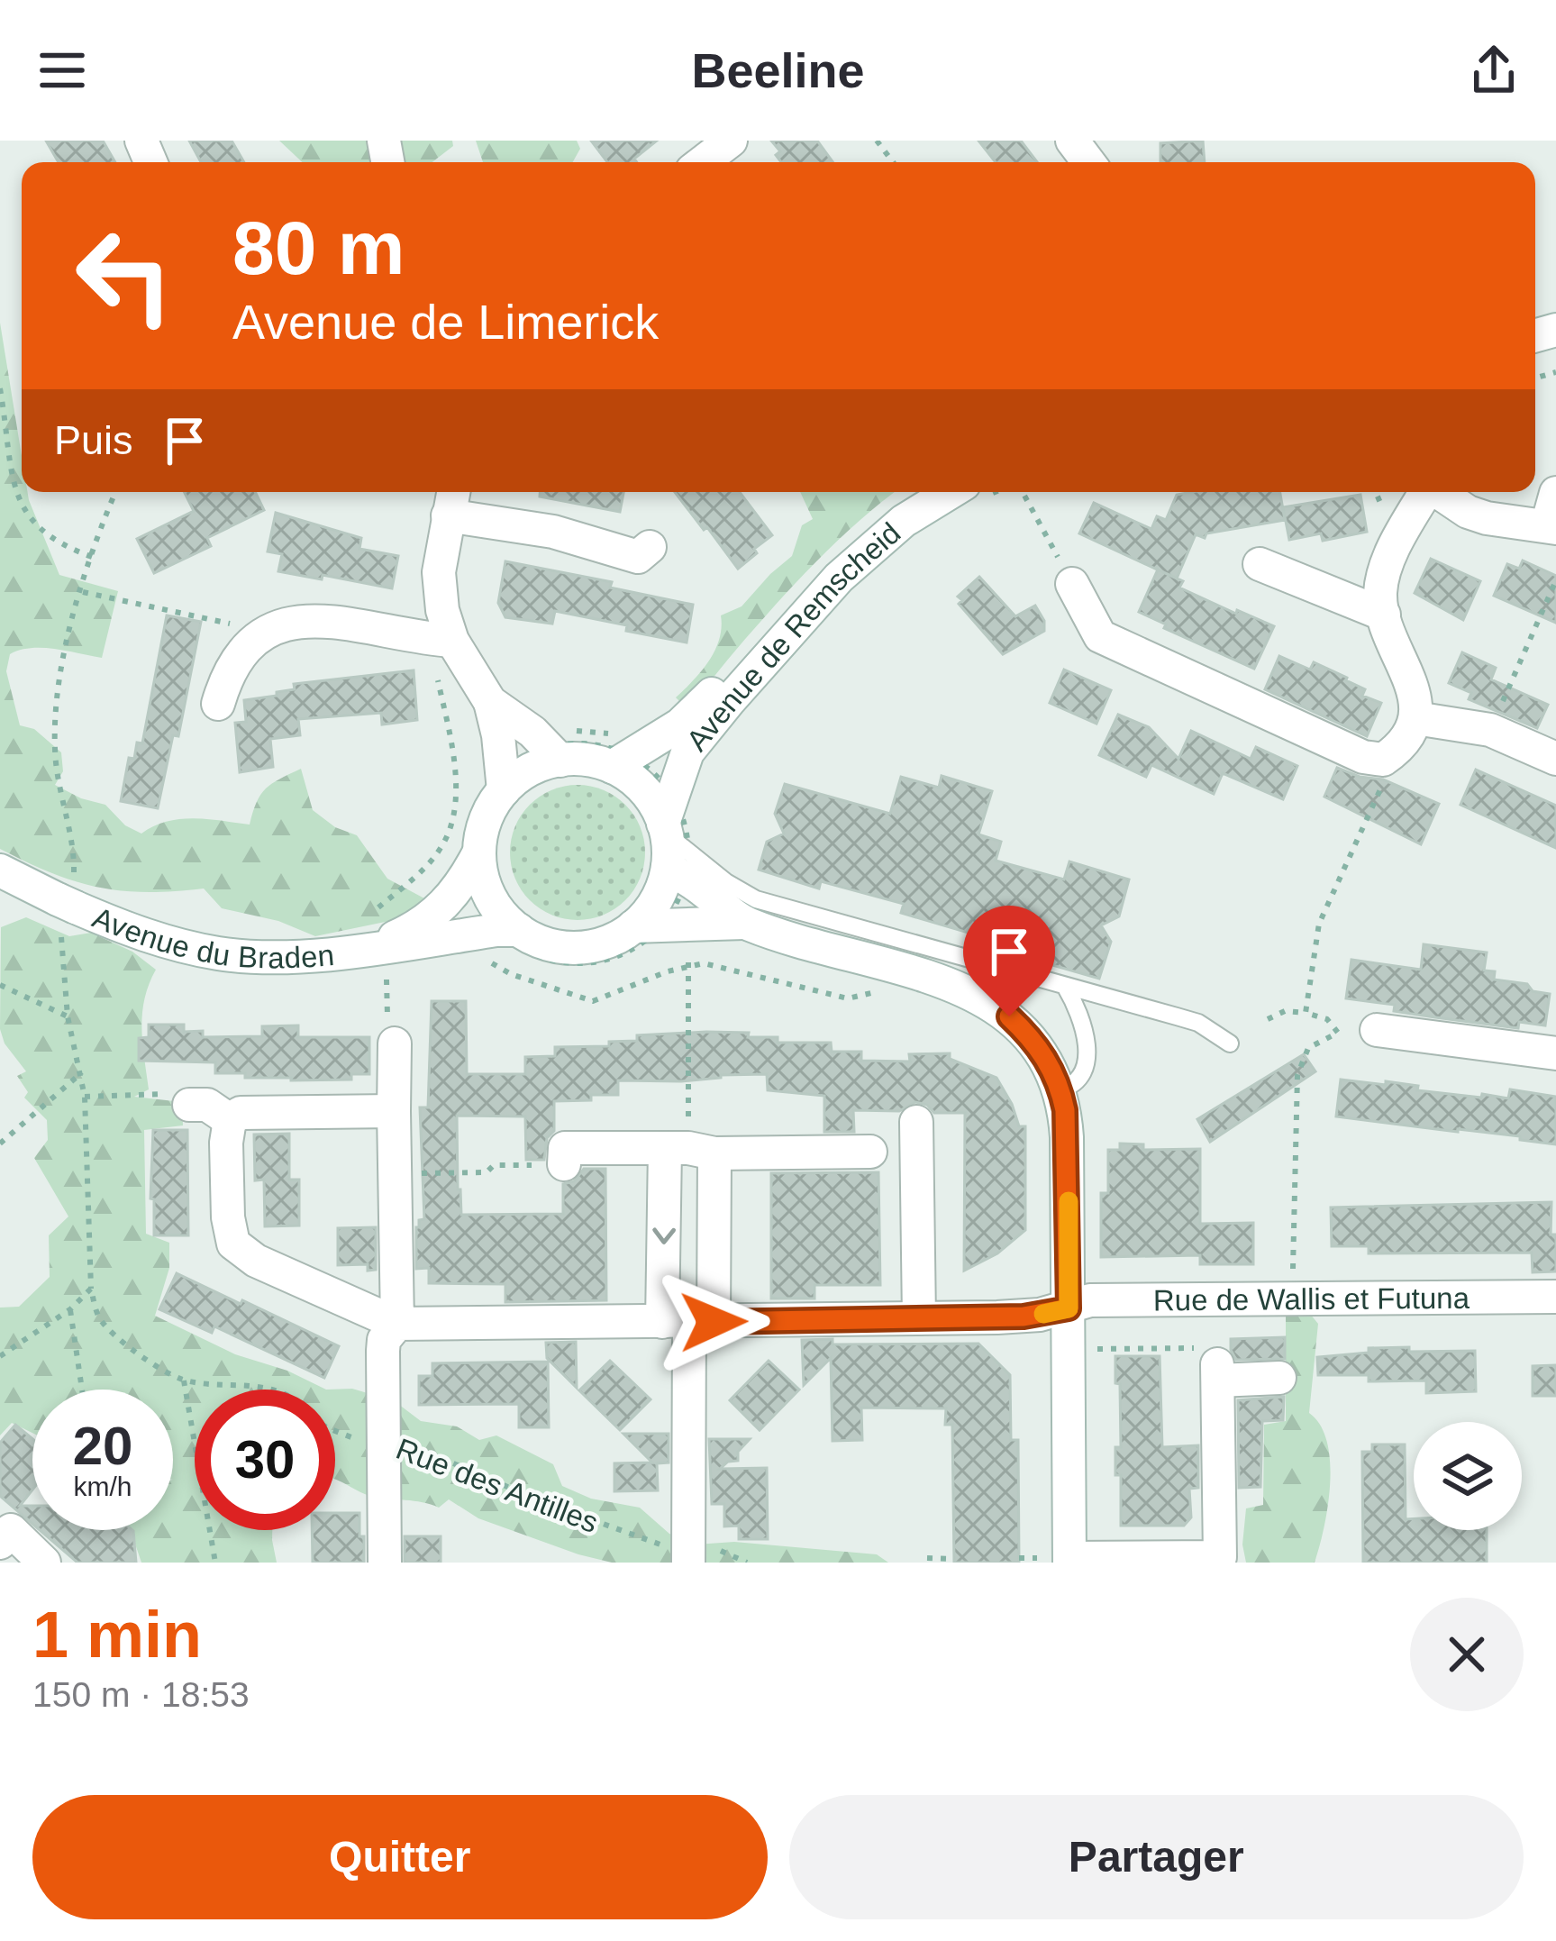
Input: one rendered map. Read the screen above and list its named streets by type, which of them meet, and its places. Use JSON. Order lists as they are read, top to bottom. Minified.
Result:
{"streets":{"street":["Avenue de Remscheid","Avenue du Braden","Rue de Wallis et Futuna"],"path":["Rue des Antilles"]},"crossings":[["Avenue de Remscheid","Avenue du Braden"]],"page":{"header":"Beeline","turn":["80 m","Avenue de Limerick"],"then":"Puis","speed":"20 km/h","limit":"30","heading":["1 min","150 m · 18:53"],"buttons":["Quitter","Partager"]}}
